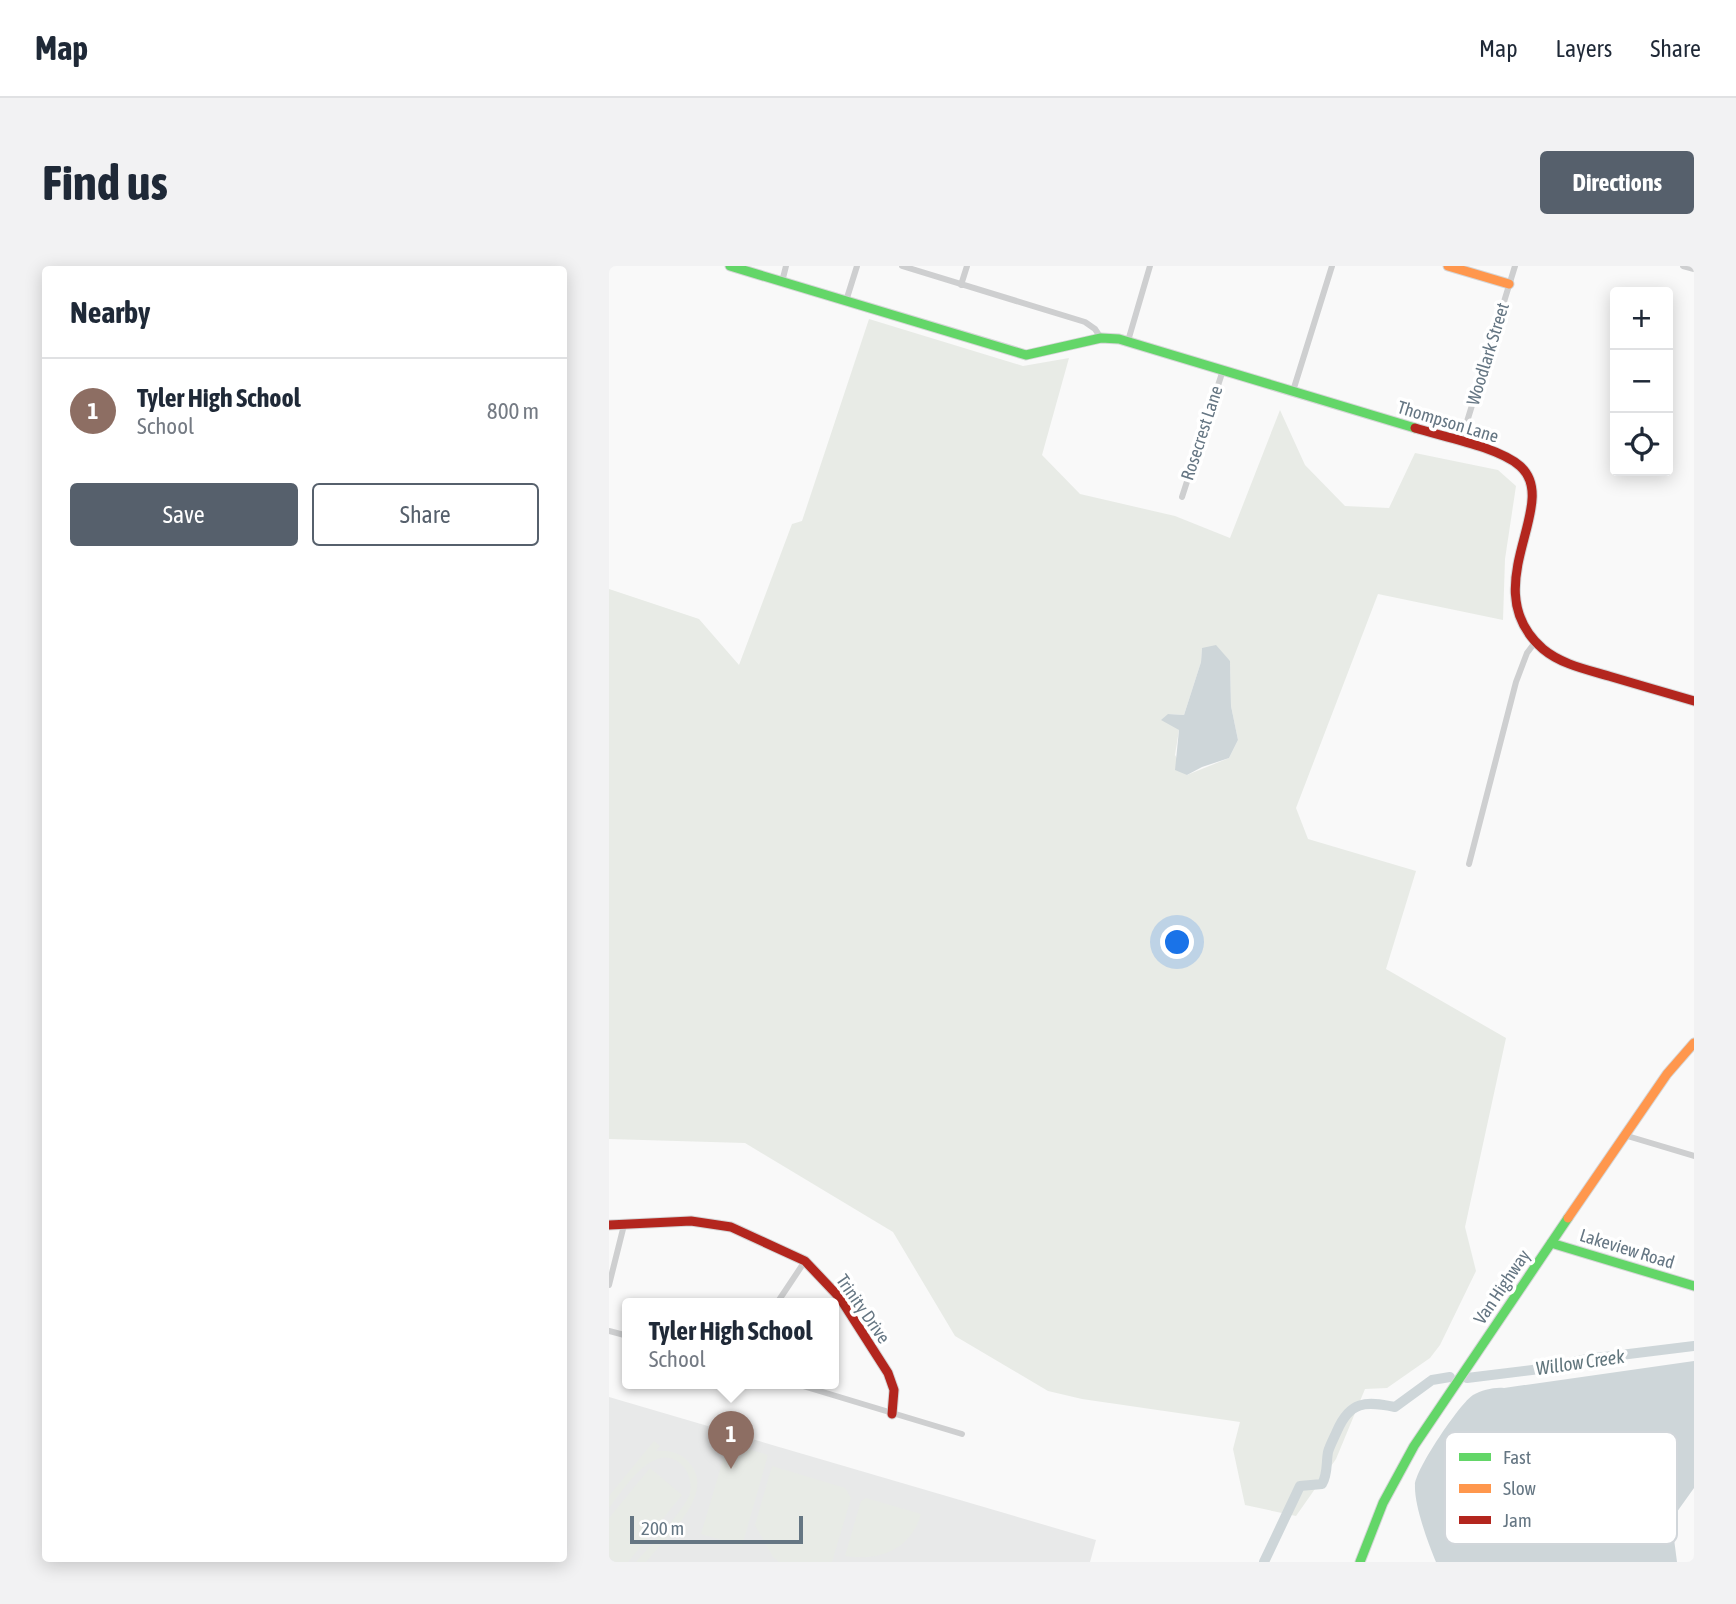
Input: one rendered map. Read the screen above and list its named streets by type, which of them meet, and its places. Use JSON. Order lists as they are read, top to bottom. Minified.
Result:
{"streets":{"street":["Woodlark Street","Thompson Lane","Rosecrest Lane","Lakeview Road","Van Highway","Trinity Drive"]},"crossings":[["Woodlark Street","Thompson Lane"],["Thompson Lane","Rosecrest Lane"],["Lakeview Road","Van Highway"]],"water":["Willow Creek"],"legend":["Fast","Slow","Jam"],"scale_bar":"200 m","page":{"header":"Map","nav":["Map","Layers","Share"],"buttons":["Directions",["Save","Share"]],"title":"Find us","heading":"Nearby","map_buttons":["+","−"],"list":[{"mark":"1","name":"Tyler High School","note":"School","value":"800 m"}],"popup":["Tyler High School","School"],"pins":"1","scale":"200 m"}}
